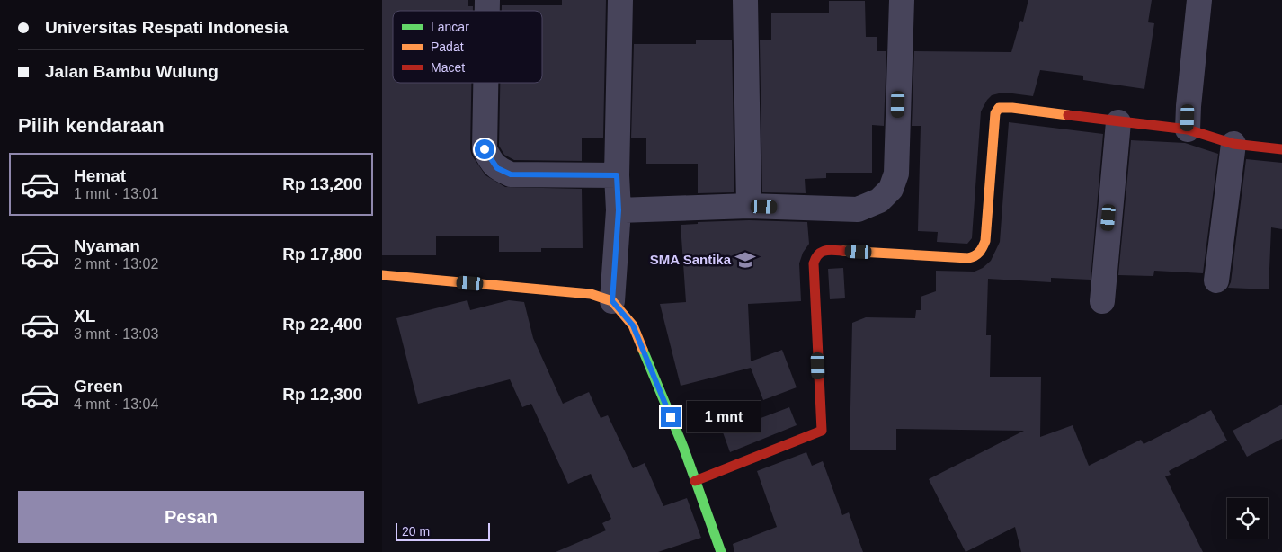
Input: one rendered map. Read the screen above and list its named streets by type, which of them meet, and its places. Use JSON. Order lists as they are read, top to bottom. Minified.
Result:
{"places":{"school or university":["SMA Santika"]},"legend":["Lancar","Padat","Macet"],"scale_bar":"20 m","page":{"banner":["Universitas Respati Indonesia","Jalan Bambu Wulung"],"heading":"Pilih kendaraan","list":[{"name":"Hemat","note":"1 mnt · 13:01","value":"Rp 13,200"},{"name":"Nyaman","note":"2 mnt · 13:02","value":"Rp 17,800"},{"name":"XL","note":"3 mnt · 13:03","value":"Rp 22,400"},{"name":"Green","note":"4 mnt · 13:04","value":"Rp 12,300"}],"bubble":"1 mnt","buttons":"Pesan","scale":"20 m"}}
